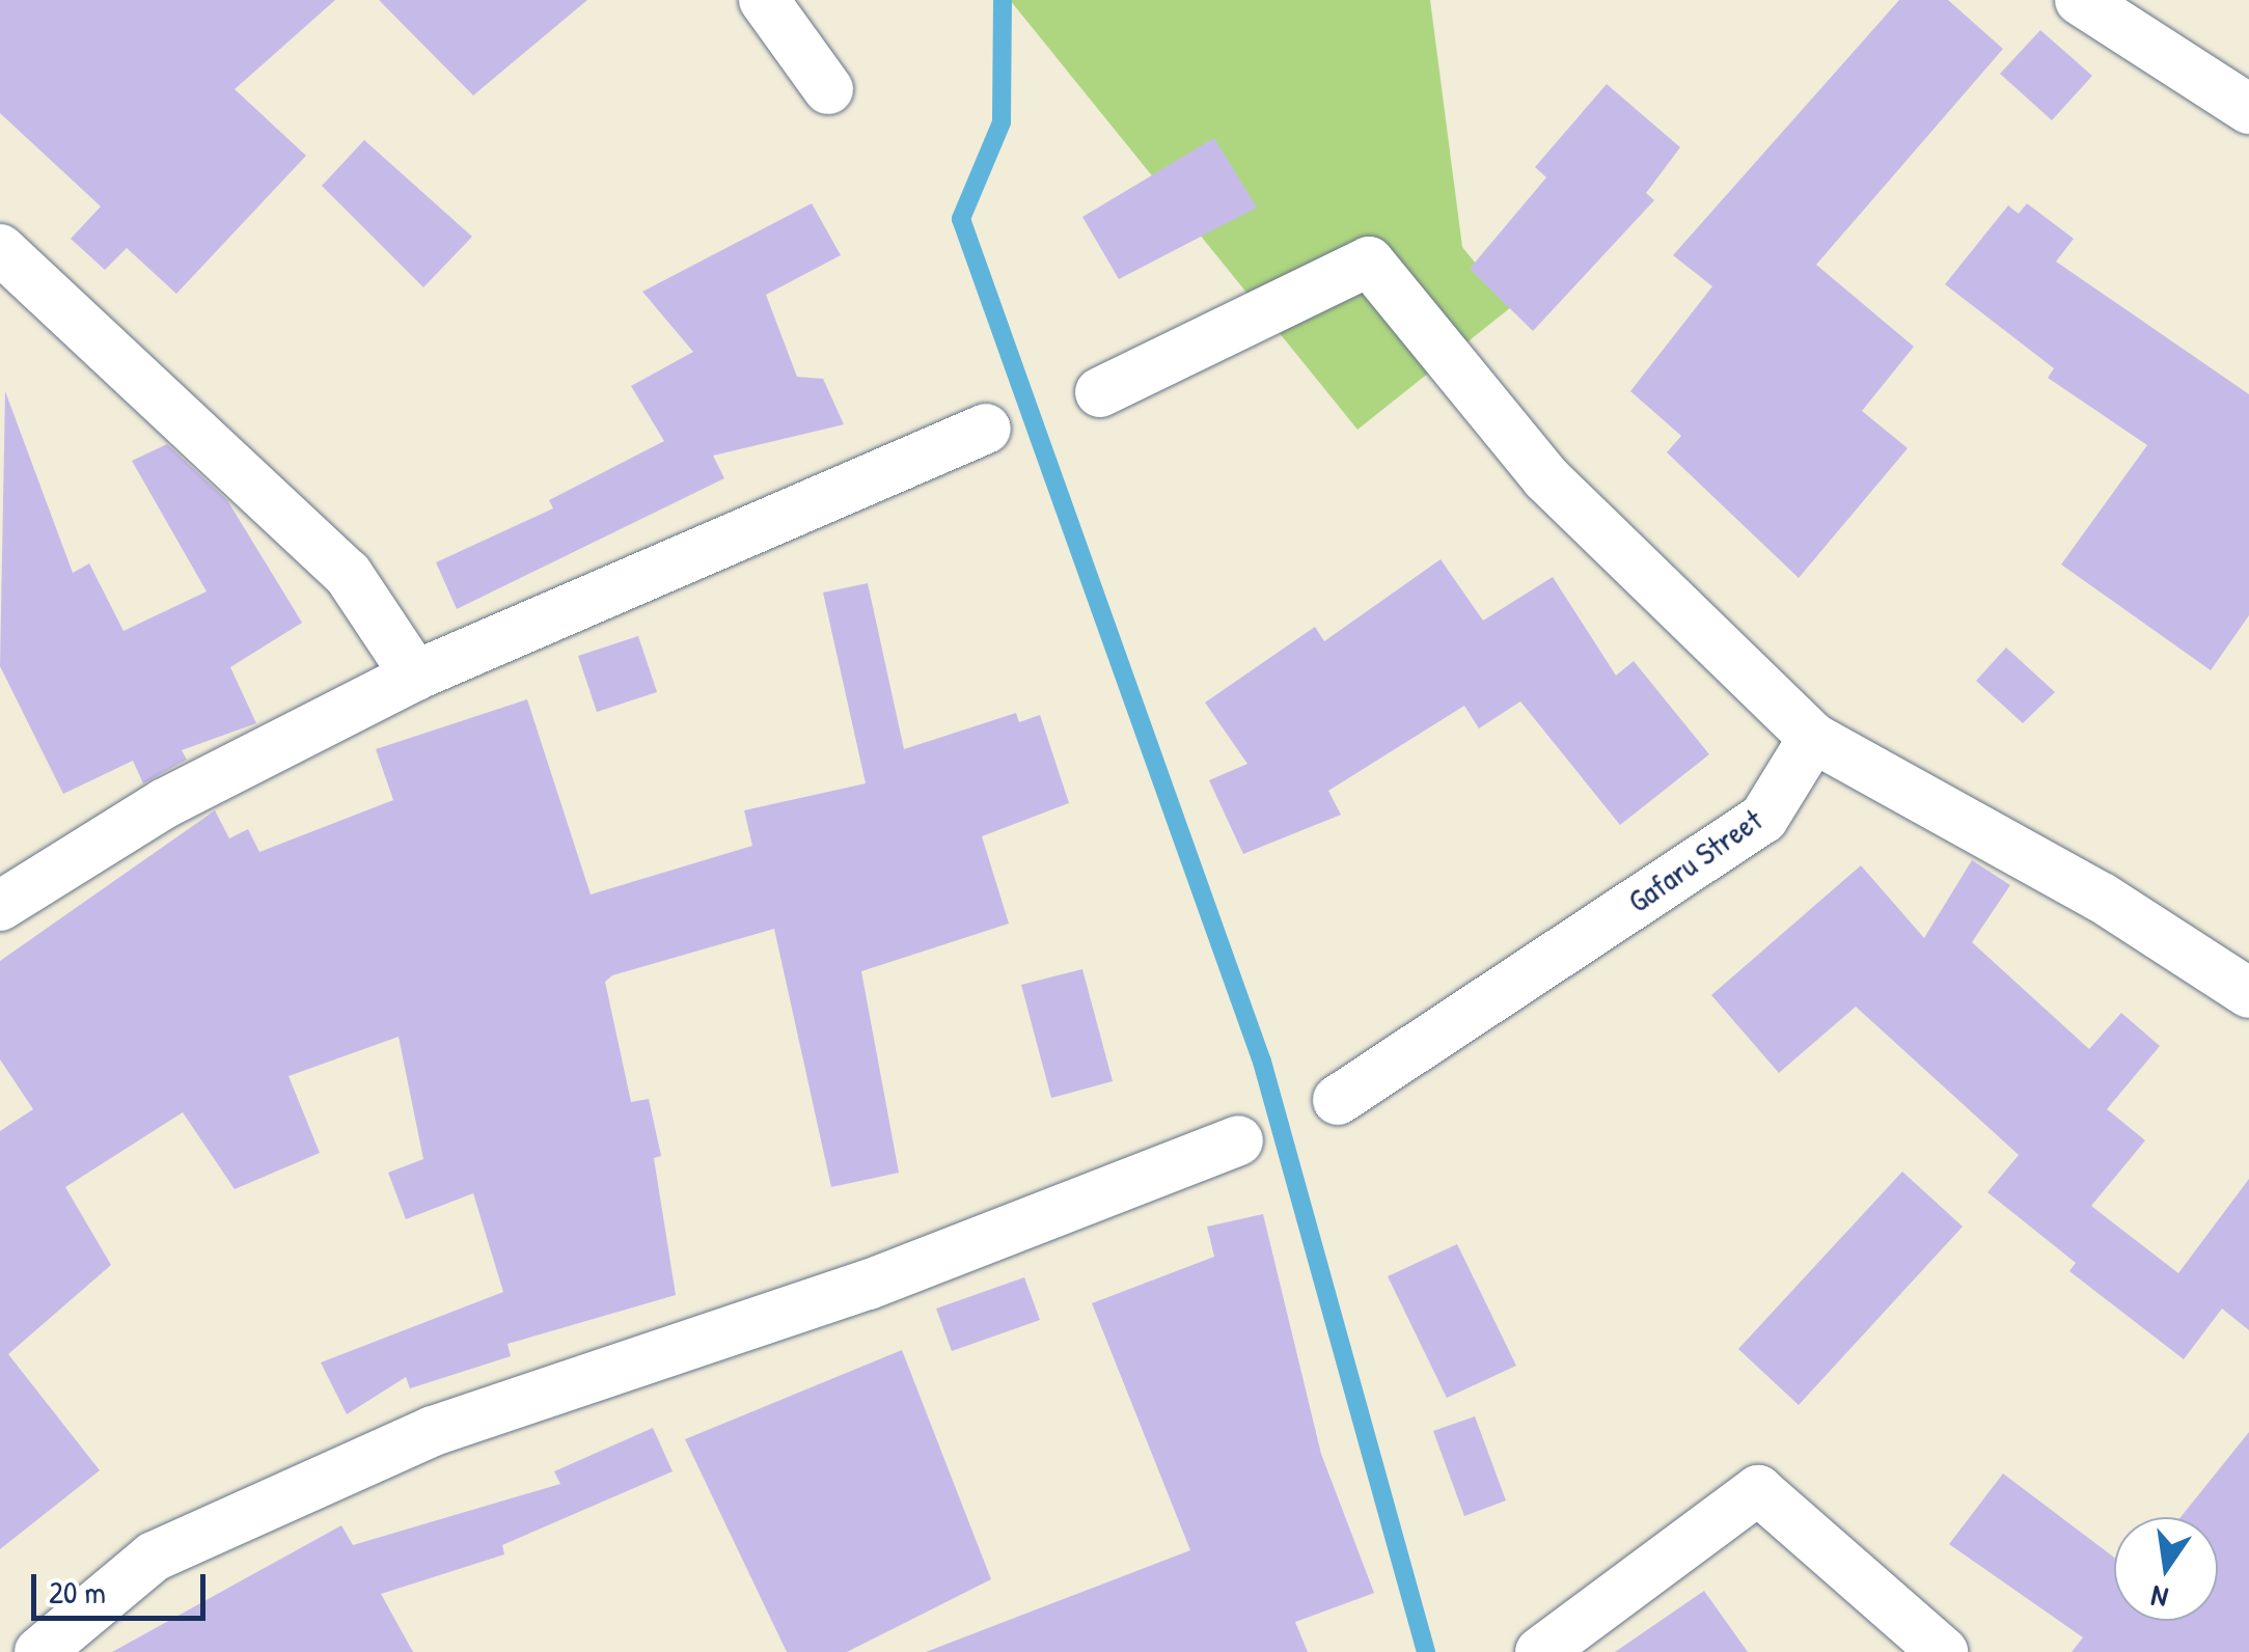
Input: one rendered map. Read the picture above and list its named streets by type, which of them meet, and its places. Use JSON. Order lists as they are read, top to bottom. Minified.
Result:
{"streets":{"street":["Gafaru Street"]},"scale_bar":"20 m","north":"bottom"}
